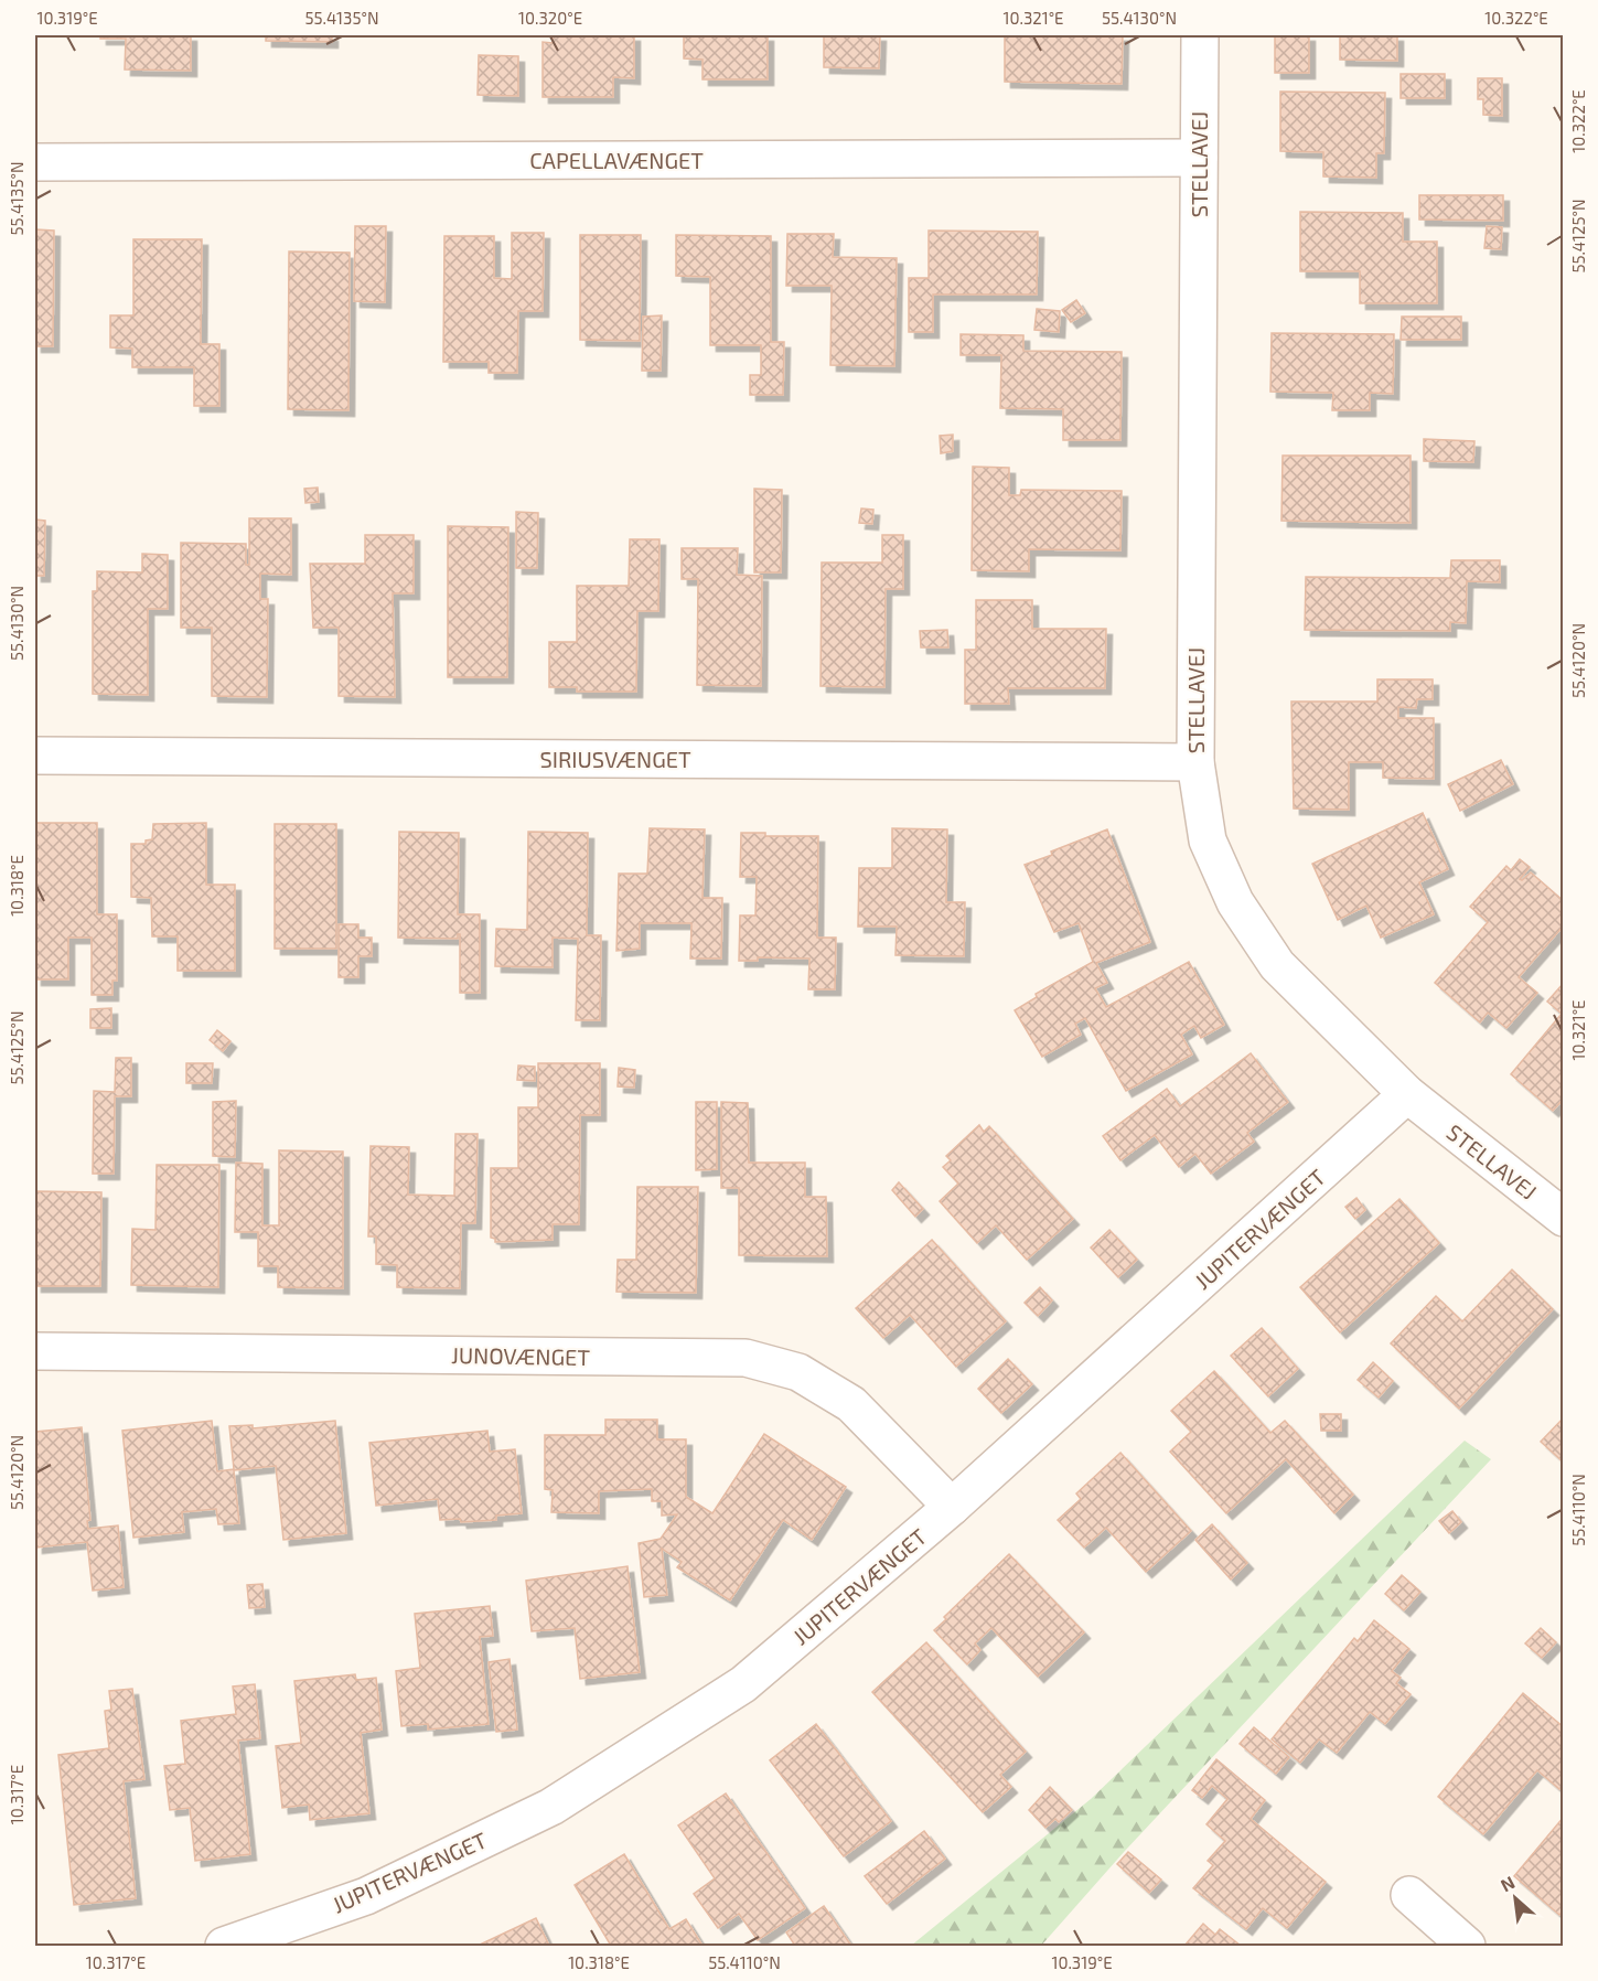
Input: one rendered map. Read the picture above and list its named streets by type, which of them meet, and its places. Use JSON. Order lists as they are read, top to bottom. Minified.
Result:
{"streets":{"street":["CAPELLAVÆNGET","STELLAVEJ","SIRIUSVÆNGET","JUPITERVÆNGET","JUNOVÆNGET"]},"crossings":[["CAPELLAVÆNGET","STELLAVEJ"],["STELLAVEJ","SIRIUSVÆNGET"],["STELLAVEJ","JUPITERVÆNGET"],["JUPITERVÆNGET","JUNOVÆNGET"]],"north":"top left","coordinates":["10.319°E","55.4135°N","10.320°E","10.321°E","55.4130°N","10.322°E","55.4125°N","55.4120°N","10.318°E","55.4110°N","10.317°E"]}
